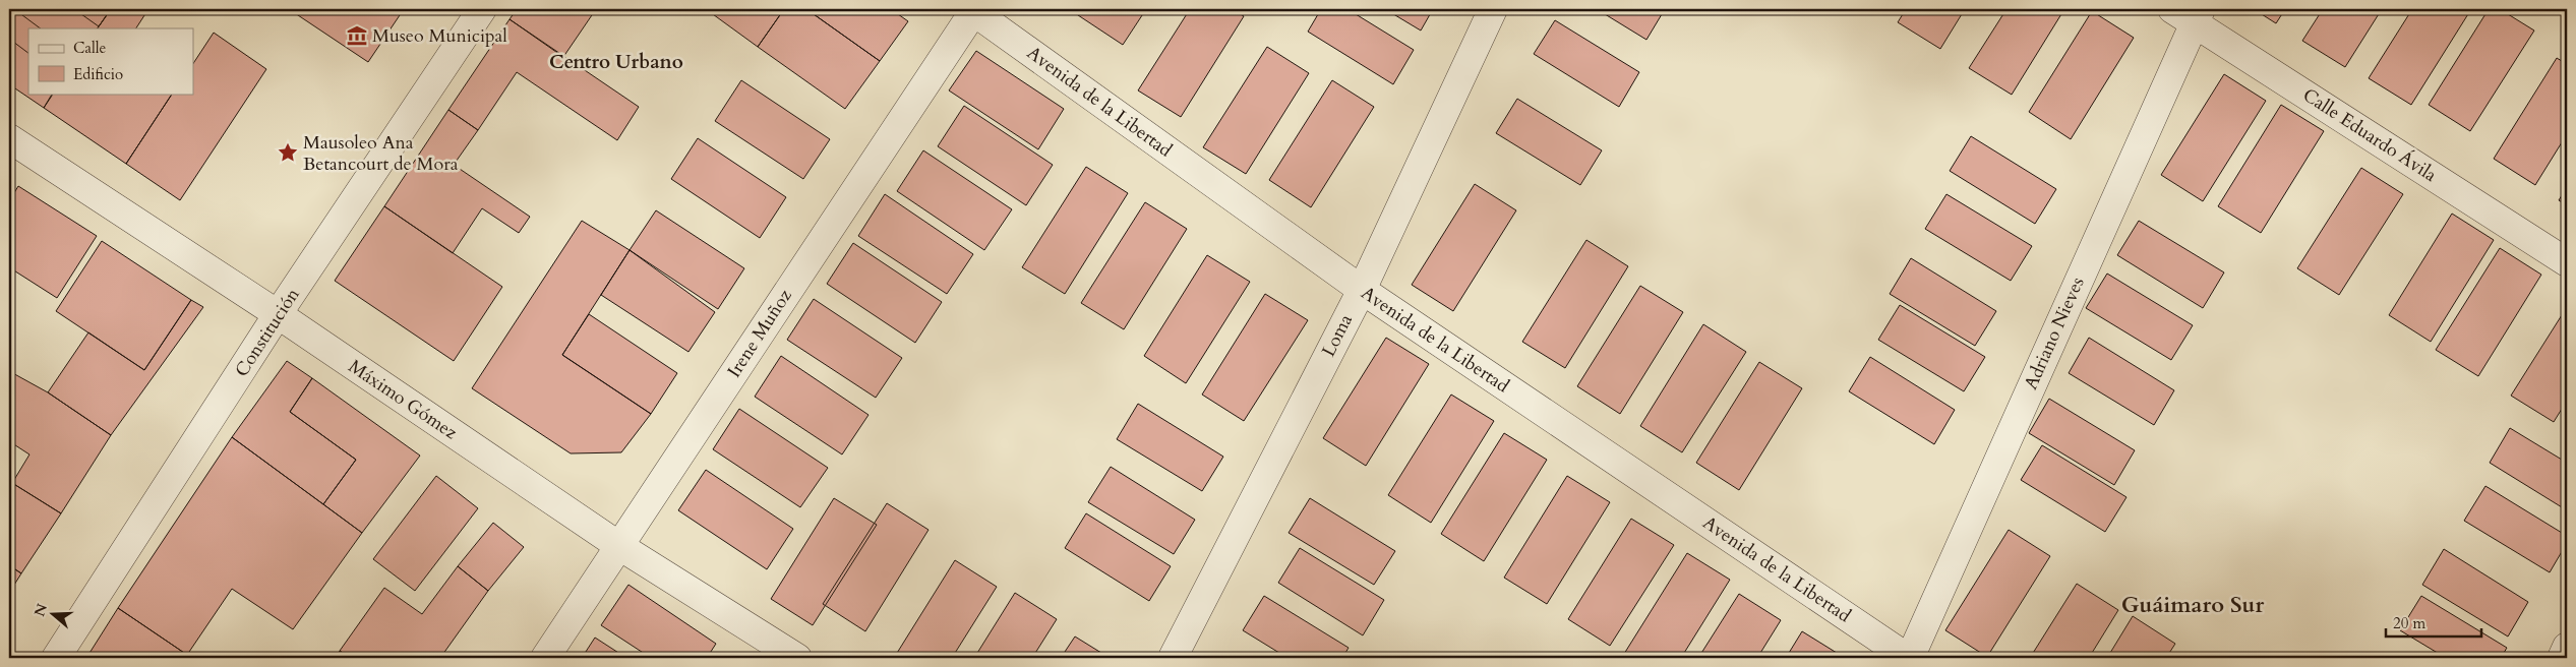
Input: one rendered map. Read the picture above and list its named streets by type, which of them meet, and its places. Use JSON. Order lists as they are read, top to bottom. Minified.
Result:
{"streets":{"street":["Avenida de la Libertad","Calle Eduardo Ávila","Constitución","Irene Muñoz","Adriano Nieves","Loma","Máximo Gómez"]},"crossings":[["Avenida de la Libertad","Irene Muñoz"],["Avenida de la Libertad","Adriano Nieves"],["Avenida de la Libertad","Loma"],["Calle Eduardo Ávila","Adriano Nieves"],["Constitución","Máximo Gómez"],["Irene Muñoz","Máximo Gómez"]],"districts":["Centro Urbano","Guáimaro Sur"],"places":{"museum":["Museo Municipal"],"place":["Mausoleo Ana Betancourt de Mora"]},"legend":["Calle","Edificio"],"scale_bar":"20 m","north":"left"}
